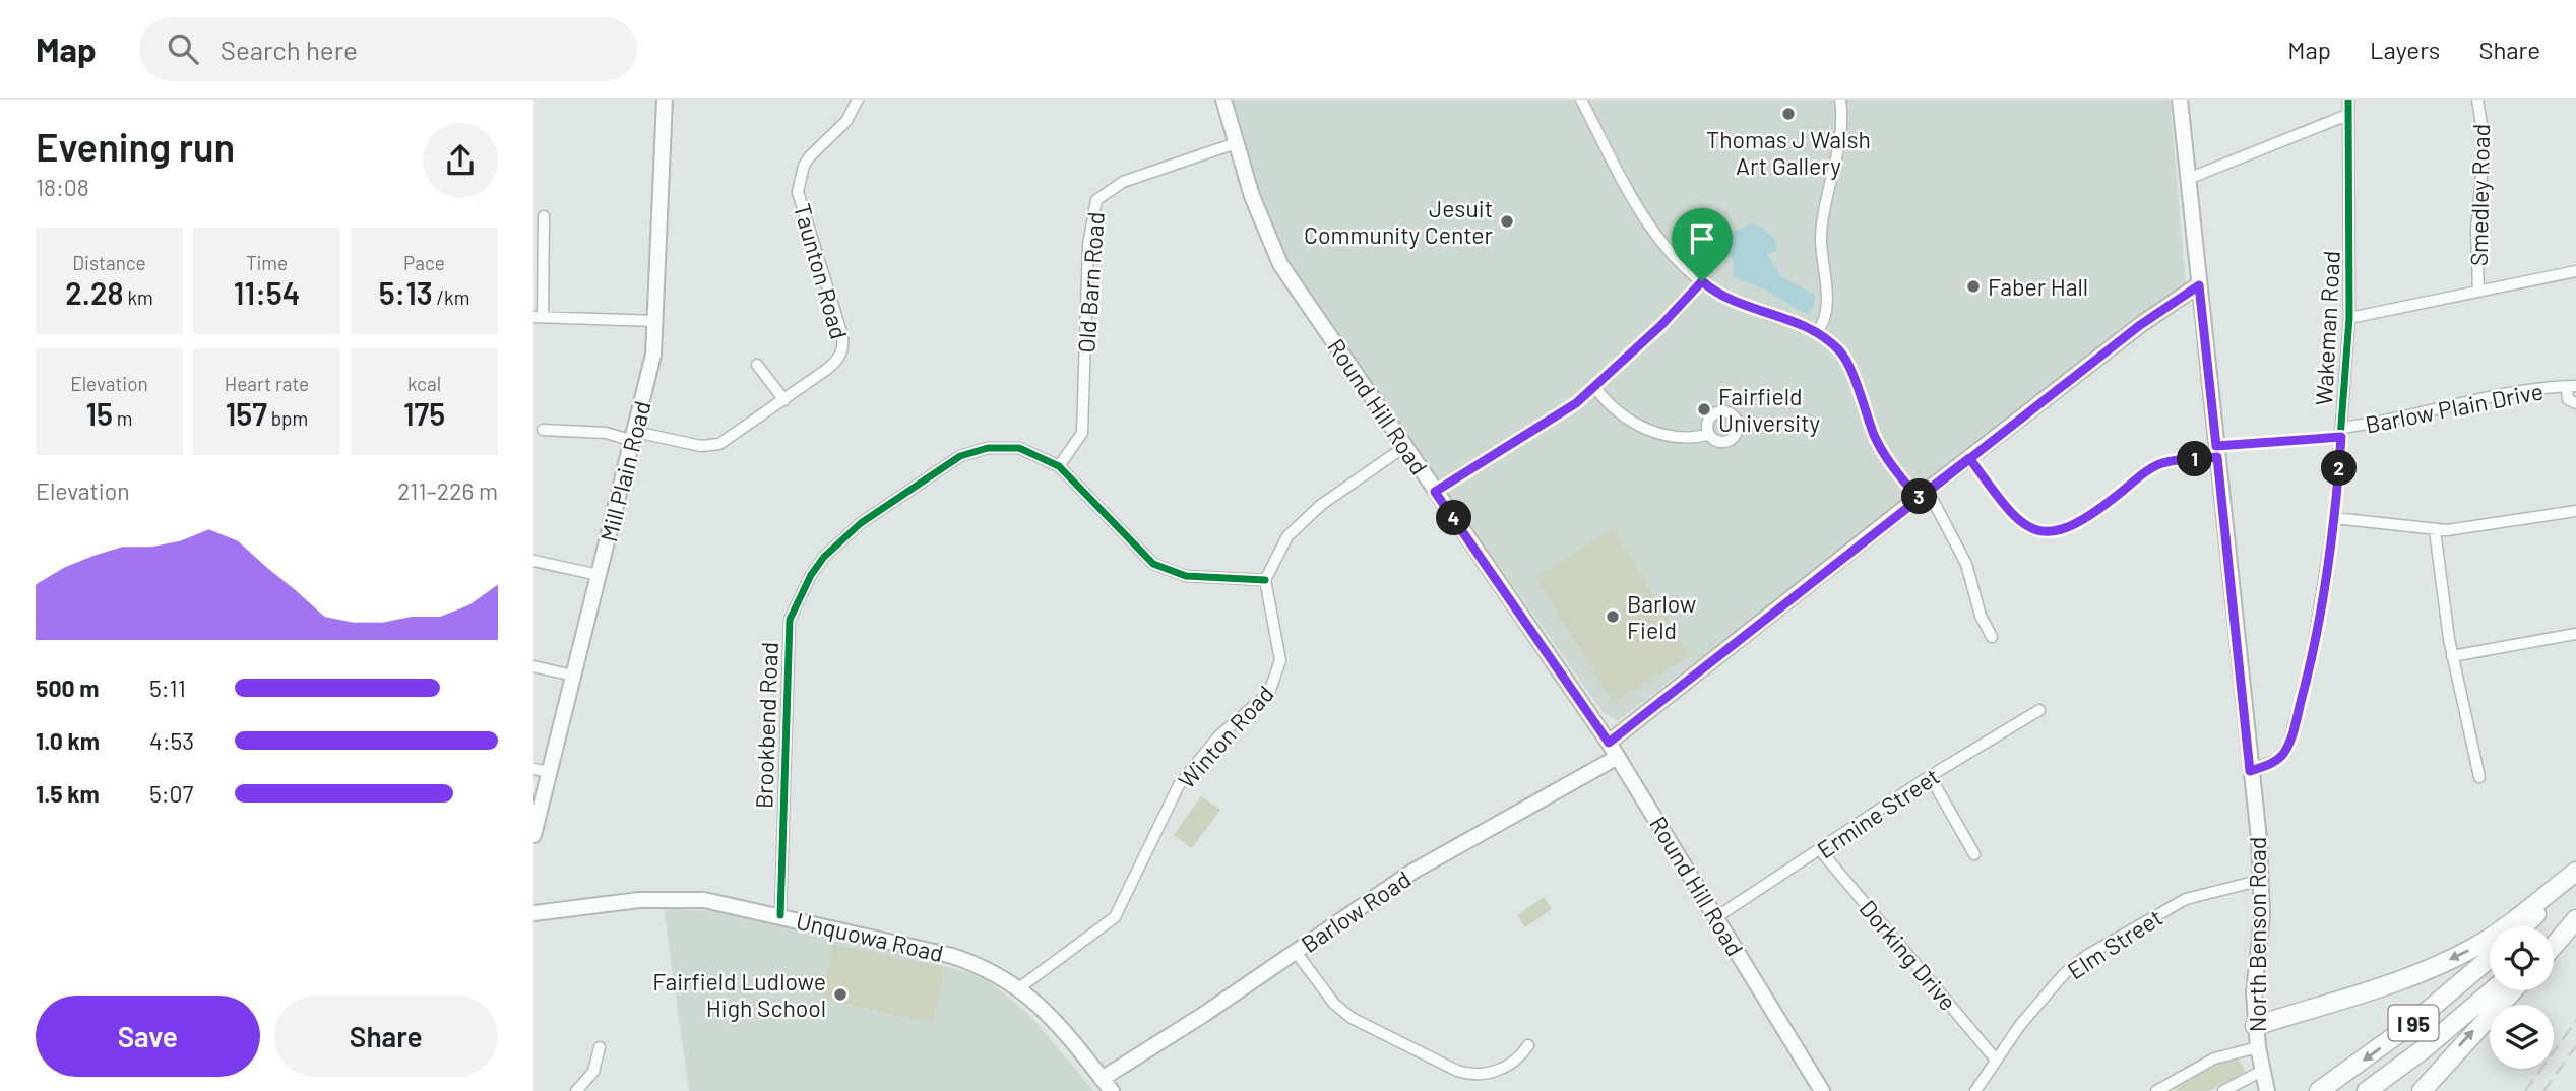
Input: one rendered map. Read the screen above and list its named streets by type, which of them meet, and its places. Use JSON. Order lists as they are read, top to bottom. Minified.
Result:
{"streets":{"highway":["I 95"],"main road":["Round Hill Road","Mill Plain Road","Barlow Road","North Benson Road","Unquowa Road"],"street":["Smedley Road","Taunton Road","Old Barn Road","Wakeman Road","Barlow Plain Drive","Brookbend Road","Winton Road","Ermine Street","Elm Street","Dorking Drive"]},"crossings":[["Taunton Road","Mill Plain Road"],["Old Barn Road","Round Hill Road"],["Old Barn Road","Brookbend Road"],["Wakeman Road","Barlow Plain Drive"],["Wakeman Road","North Benson Road"],["Round Hill Road","Ermine Street"],["Round Hill Road","Barlow Road"],["Barlow Plain Drive","North Benson Road"],["Brookbend Road","Winton Road"],["Brookbend Road","Unquowa Road"],["Winton Road","Unquowa Road"],["Ermine Street","Dorking Drive"],["Barlow Road","Unquowa Road"],["North Benson Road","Elm Street"],["Elm Street","Dorking Drive"]],"places":["Thomas J Walsh Art Gallery","Jesuit Community Center","Faber Hall","Fairfield University","Barlow Field","Fairfield Ludlowe High School"],"page":{"header":"Map","search":"Search here","nav":["Map","Layers","Share"],"heading":["Evening run","18:08"],"stats":[["Distance","2.28 km"],["Time","11:54"],["Pace","5:13 /km"],["Elevation","15 m"],["Heart rate","157 bpm"],["kcal","175"]],"pins":["1","2","3","4"],"chart":["Elevation","211–226 m"],"list":[{"name":"500 m","note":"5:11"},{"name":"1.0 km","note":"4:53"},{"name":"1.5 km","note":"5:07"}],"buttons":["Save","Share"]}}
